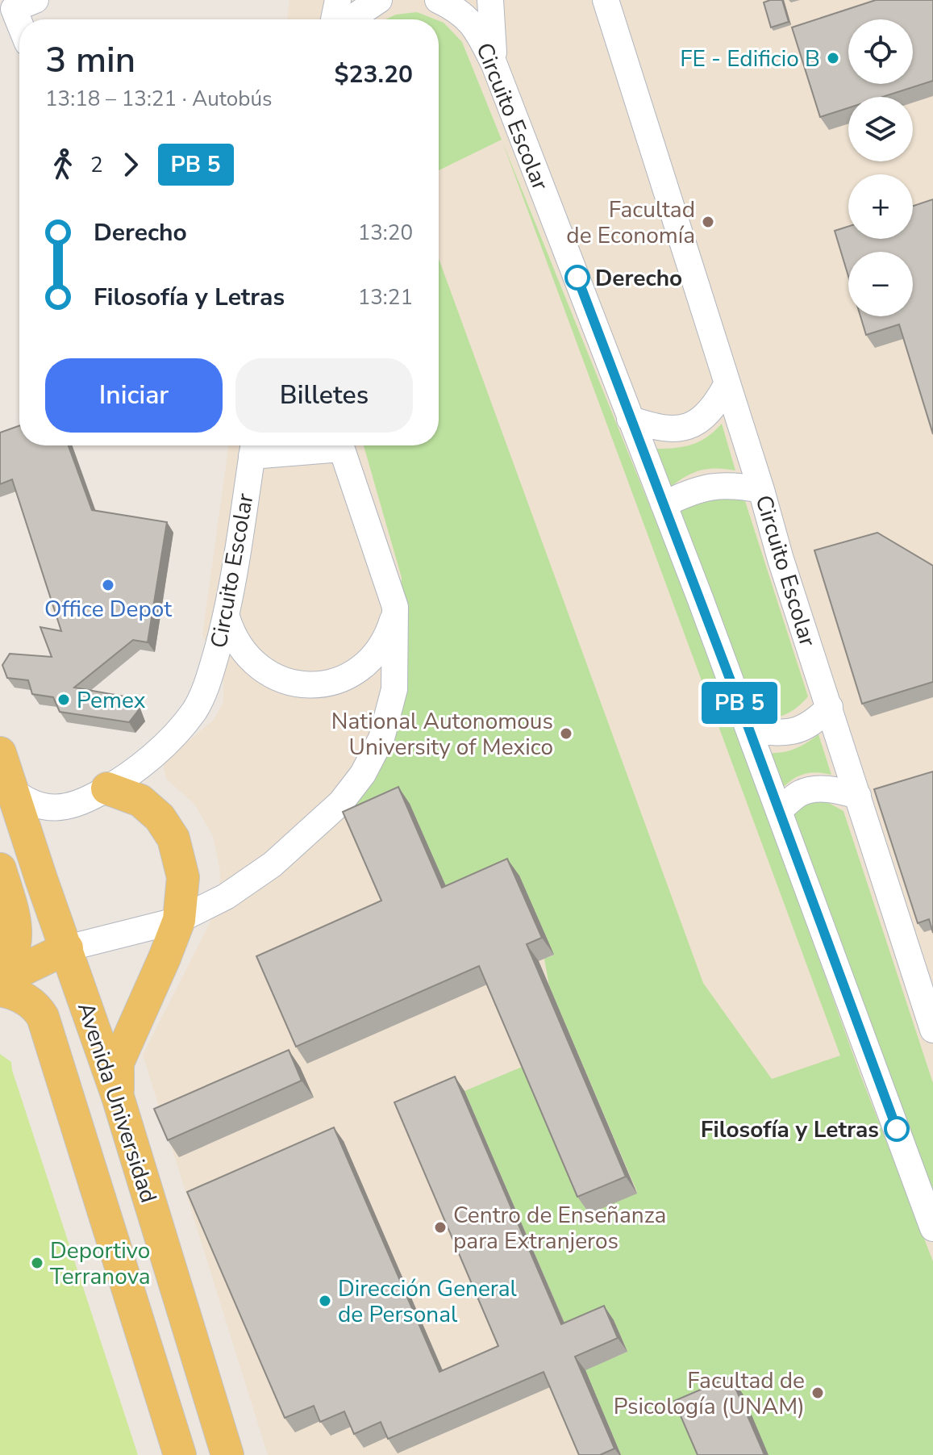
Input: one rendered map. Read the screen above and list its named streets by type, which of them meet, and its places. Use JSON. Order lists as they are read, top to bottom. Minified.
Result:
{"streets":{"main road":["Avenida Universidad"],"street":["Circuito Escolar"]},"crossings":[["Circuito Escolar","Avenida Universidad"]],"places":["FE - Edificio B","Facultad de Economía","Derecho","Office Depot","Pemex","National Autonomous University of Mexico","Filosofía y Letras","Centro de Enseñanza para Extranjeros","Deportivo Terranova","Dirección General de Personal","Facultad de Psicología (UNAM)"],"page":{"on_map":"PB 5","map_buttons":["+","−"],"heading":["3 min","13:18 – 13:21 · Autobús","$23.20"],"legs":["2","PB 5"],"list":[{"name":"Derecho","value":"13:20"},{"name":"Filosofía y Letras","value":"13:21"}],"buttons":["Iniciar","Billetes"]}}
